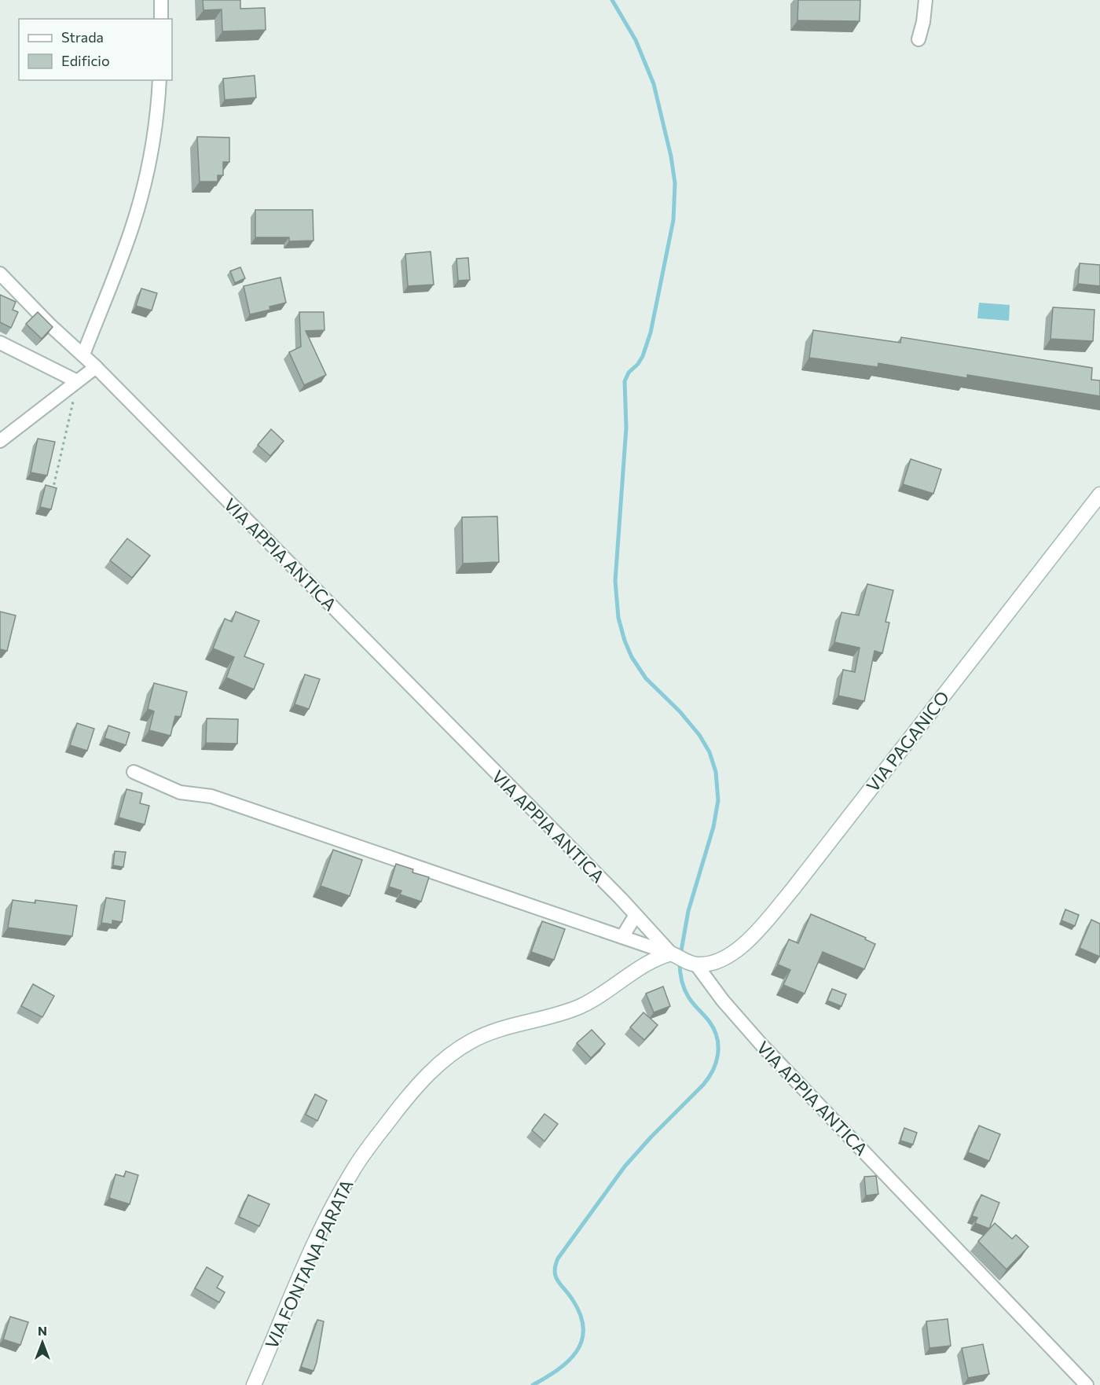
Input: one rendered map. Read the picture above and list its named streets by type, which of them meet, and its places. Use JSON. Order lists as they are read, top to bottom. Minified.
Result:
{"streets":{"street":["VIA APPIA ANTICA","VIA PAGANICO","VIA FONTANA PARATA"]},"crossings":[["VIA APPIA ANTICA","VIA PAGANICO"],["VIA APPIA ANTICA","VIA FONTANA PARATA"]],"legend":["Strada","Edificio"],"north":"top"}
